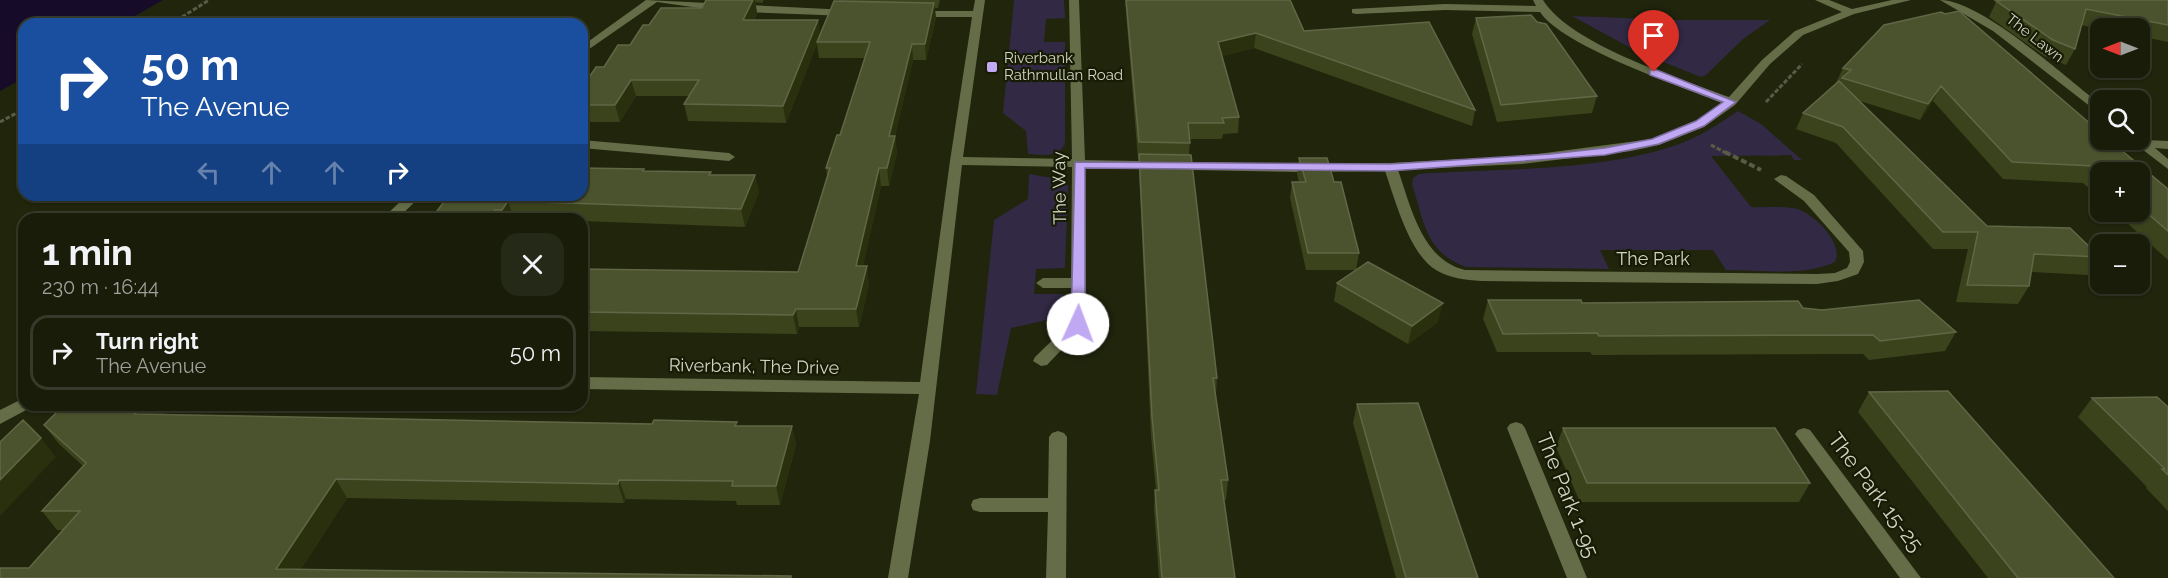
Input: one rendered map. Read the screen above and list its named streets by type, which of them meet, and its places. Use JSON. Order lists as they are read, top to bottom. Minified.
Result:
{"streets":{"street":["The Lawn","The Way","The Park","Riverbank, The Drive","The Park 15-25","The Park 1-95"]},"places":{"transit":["Riverbank Rathmullan Road"]},"north":"left","page":{"map_buttons":["+","−"],"turn":["50 m","The Avenue"],"heading":["1 min","230 m · 16:44"],"list":[{"name":"Turn right","note":"The Avenue","value":"50 m"}]}}
